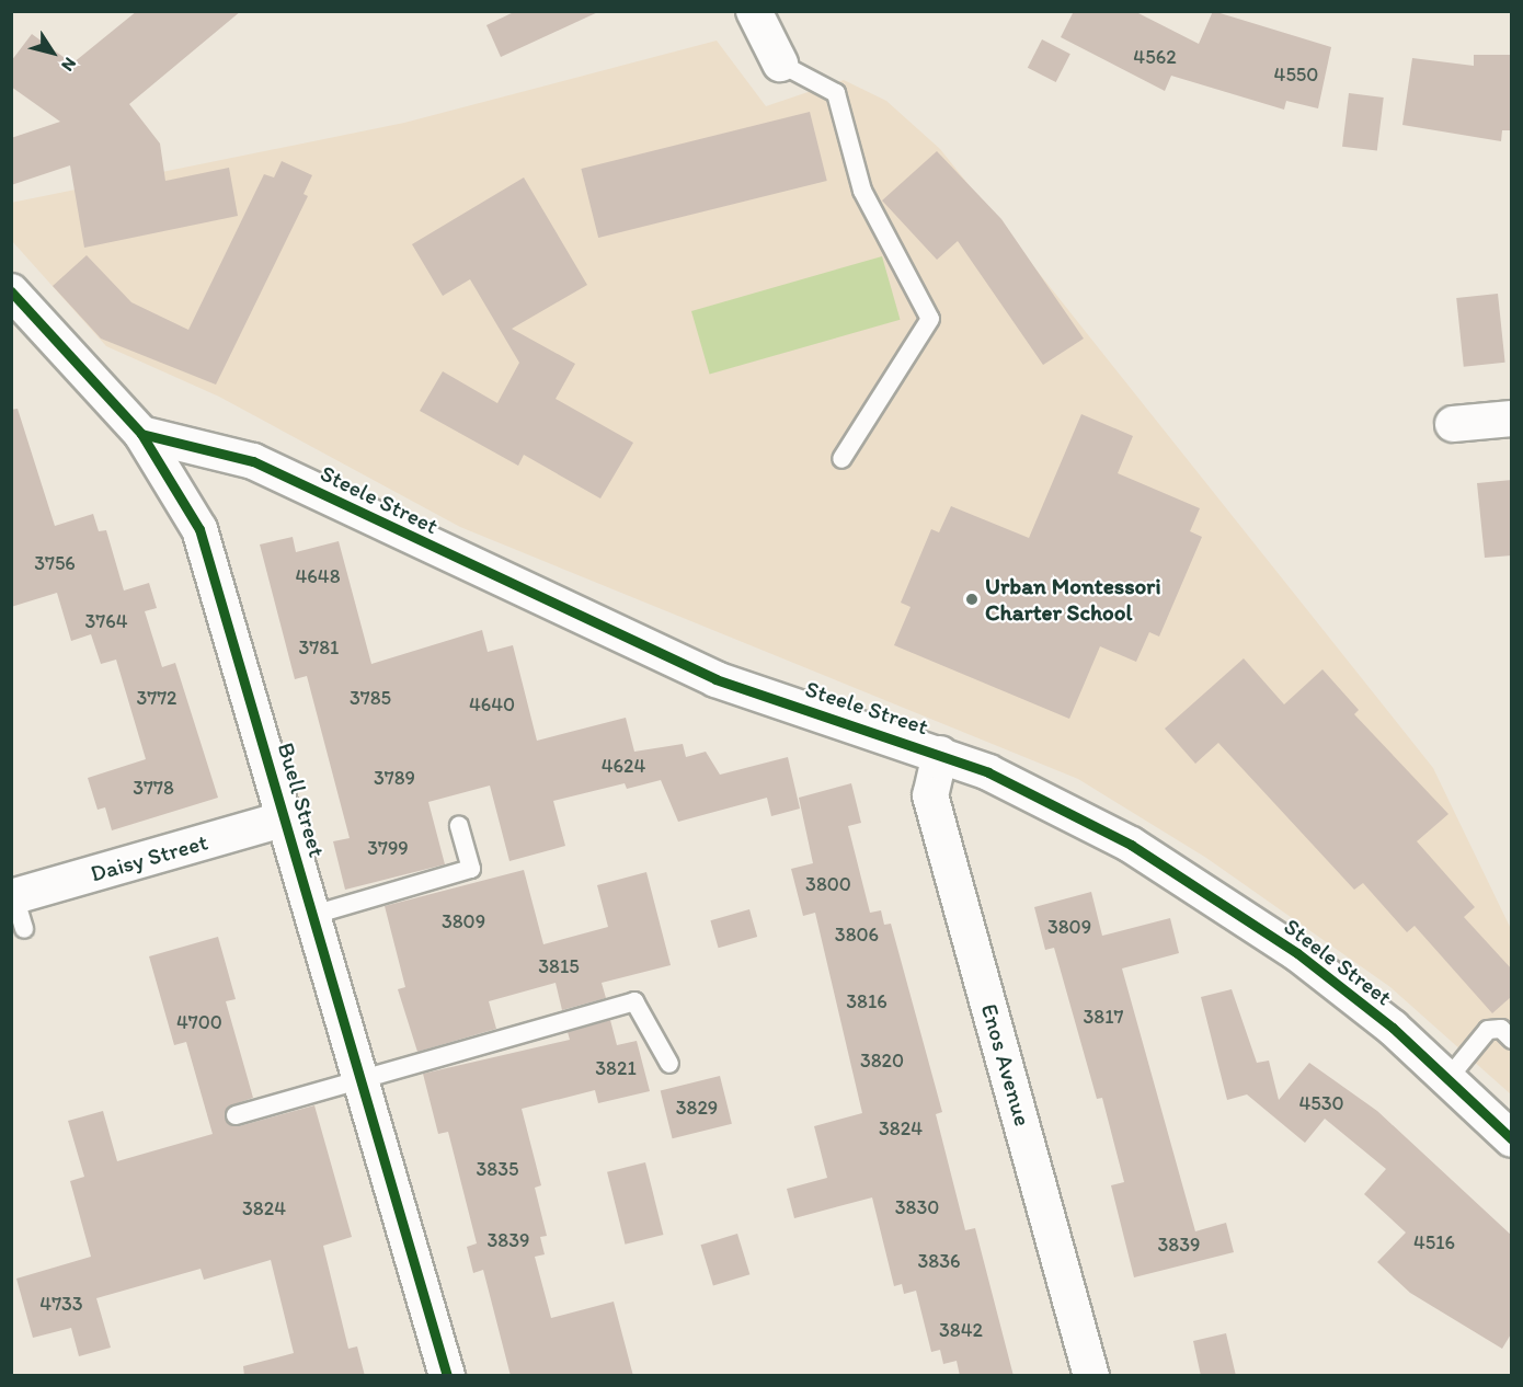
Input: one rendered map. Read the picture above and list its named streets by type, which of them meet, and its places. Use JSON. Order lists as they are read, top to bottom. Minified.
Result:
{"streets":{"street":["Steele Street","Buell Street","Daisy Street","Enos Avenue"]},"crossings":[["Steele Street","Buell Street"],["Steele Street","Enos Avenue"],["Buell Street","Daisy Street"]],"places":["Urban Montessori Charter School"],"house_numbers":["4562","4550","3756","4648","3764","3781","3772","3785","4640","4624","3789","3778","3799","3800","3809","3809","3806","3815","3816","3817","4700","3820","3821","4530","3829","3824","3835","3830","3824","3839","4516","3839","3836","4733","3842"],"north":"bottom right"}
